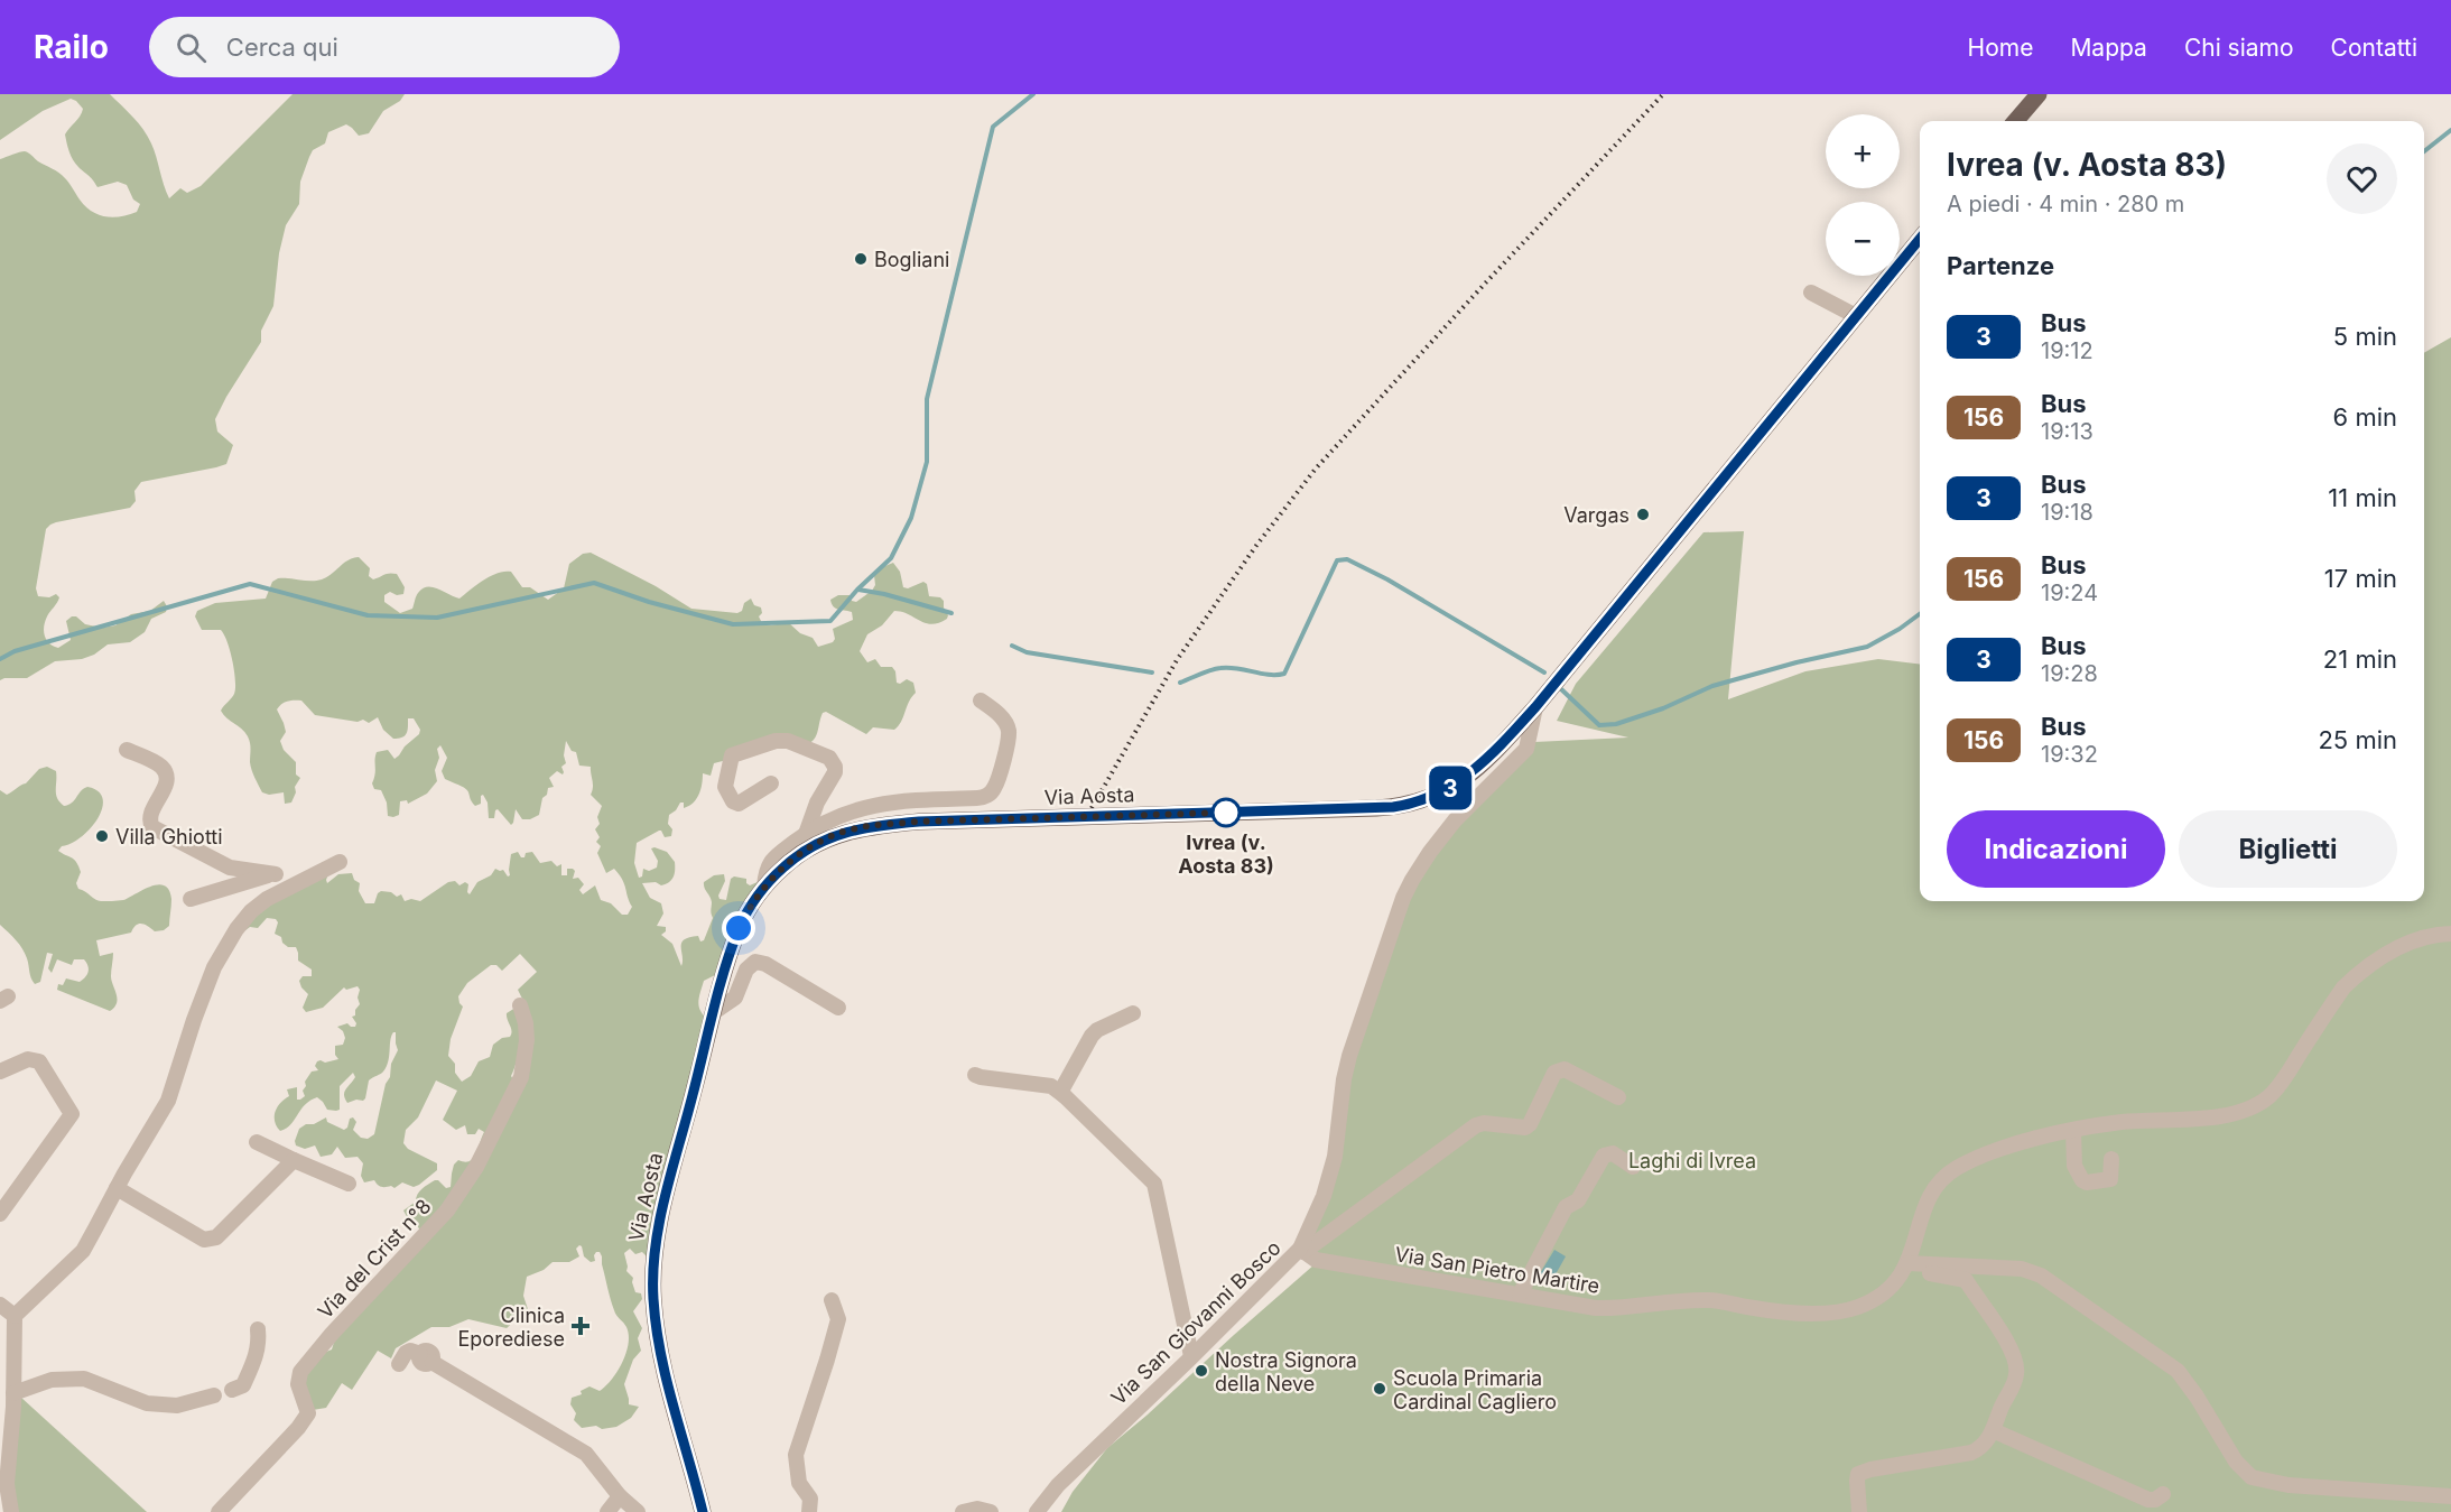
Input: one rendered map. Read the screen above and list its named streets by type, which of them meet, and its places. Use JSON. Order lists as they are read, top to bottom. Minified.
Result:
{"streets":{"main road":["Via Aosta"],"street":["Via del Crist n°8","Via San Pietro Martire","Via San Giovanni Bosco"]},"crossings":[["Via Aosta","Via San Giovanni Bosco"],["Via San Pietro Martire","Via San Giovanni Bosco"]],"parks":["Laghi di Ivrea"],"places":{"other":["Bogliani","Vargas","Ivrea (v. Aosta 83)","Villa Ghiotti","Nostra Signora della Neve","Scuola Primaria Cardinal Cagliero"],"health":["Clinica Eporediese"]},"lines":["bus line 3"],"page":{"header":"Railo","search":"Cerca qui","nav":["Home","Mappa","Chi siamo","Contatti"],"on_map":"3","map_buttons":["+","−"],"heading":[["Ivrea (v. Aosta 83)","A piedi · 4 min · 280 m"],"Partenze"],"list":[{"mark":"3","name":"Bus","note":"19:12","value":"5 min"},{"mark":"156","name":"Bus","note":"19:13","value":"6 min"},{"mark":"3","name":"Bus","note":"19:18","value":"11 min"},{"mark":"156","name":"Bus","note":"19:24","value":"17 min"},{"mark":"3","name":"Bus","note":"19:28","value":"21 min"},{"mark":"156","name":"Bus","note":"19:32","value":"25 min"}],"buttons":["Indicazioni","Biglietti"]}}
